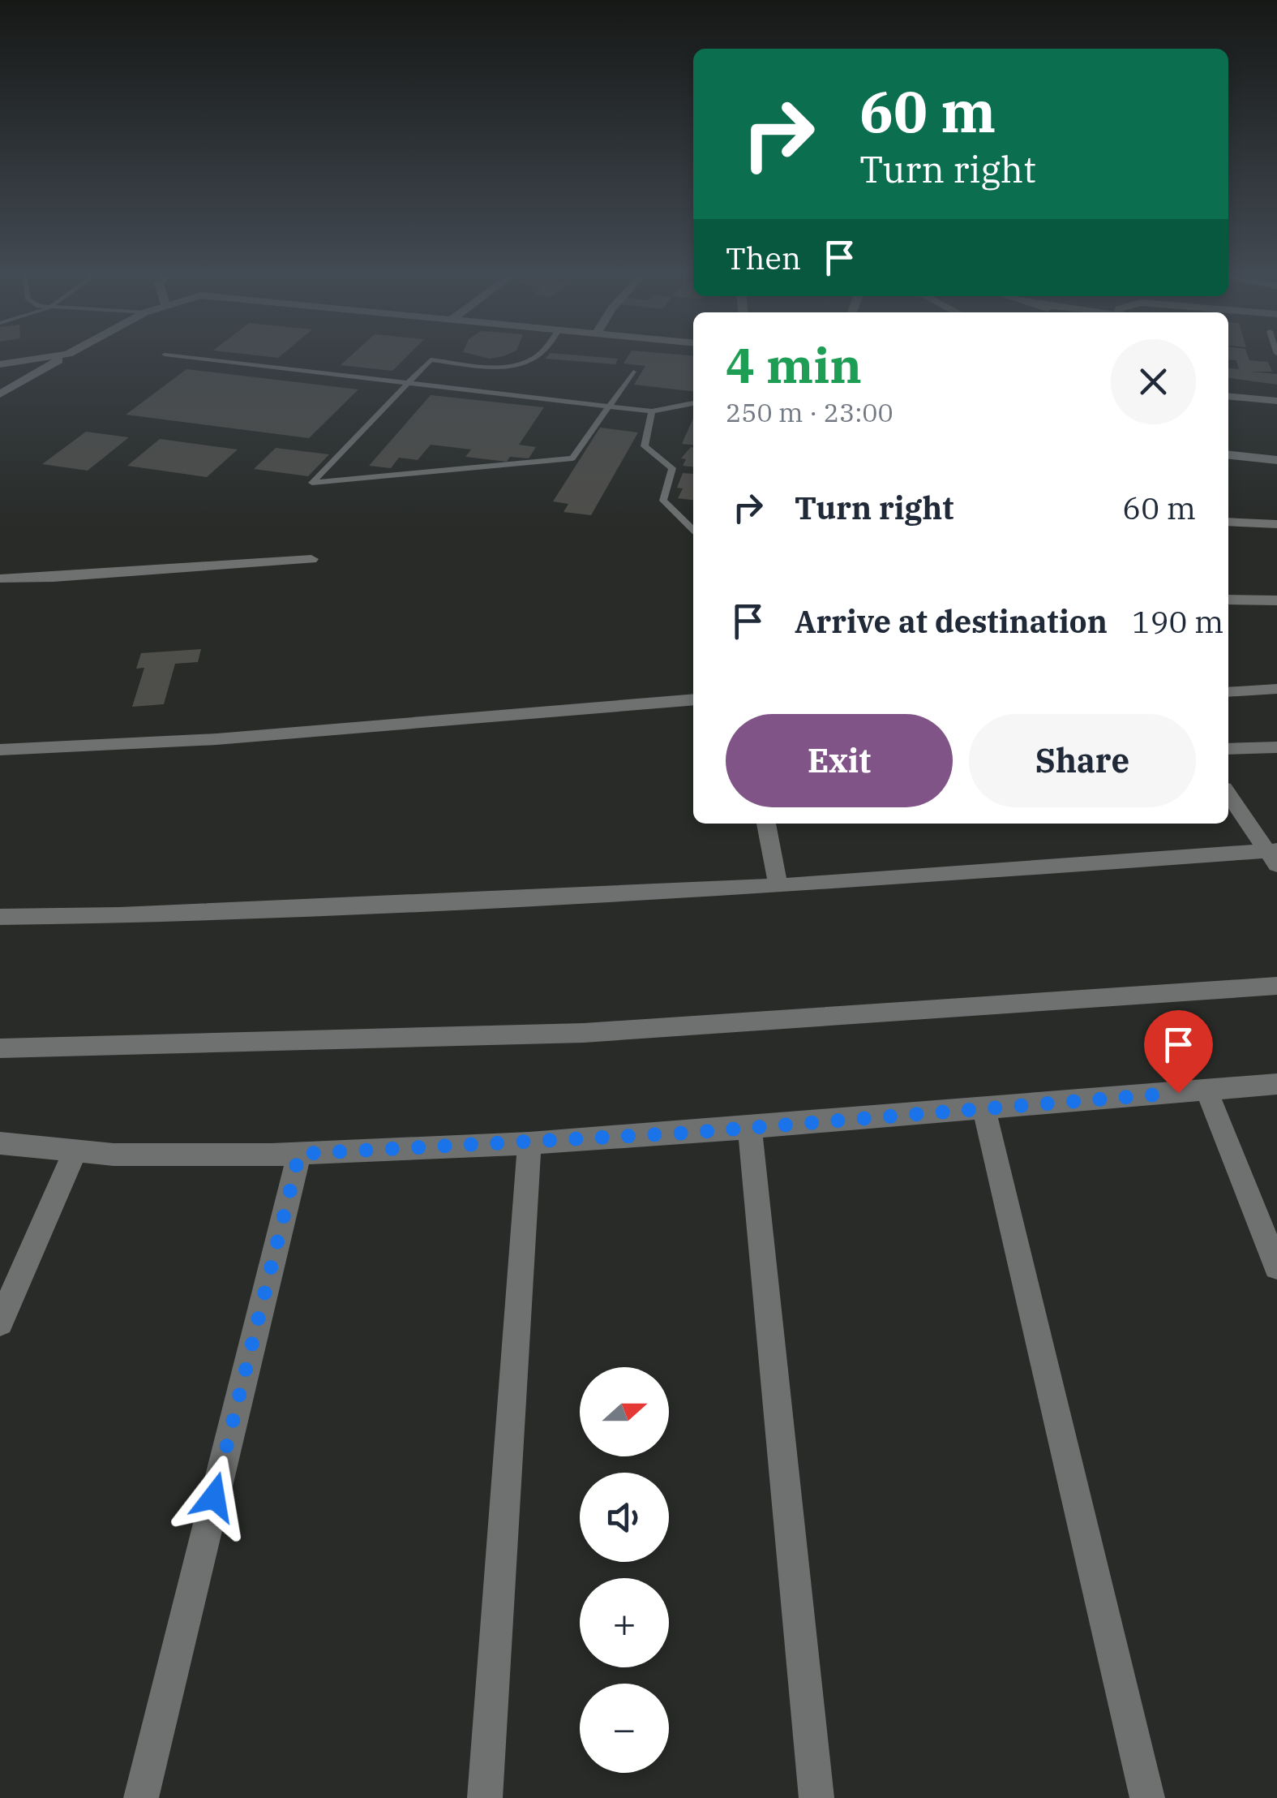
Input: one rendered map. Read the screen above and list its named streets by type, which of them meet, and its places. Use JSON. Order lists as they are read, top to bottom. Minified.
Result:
{"north":"right","page":{"turn":["60 m","Turn right"],"then":"Then","heading":["4 min","250 m · 23:00"],"list":[{"name":"Turn right","value":"60 m"},{"name":"Arrive at destination","value":"190 m"}],"buttons":["Exit","Share"],"map_buttons":["+","−"]}}
